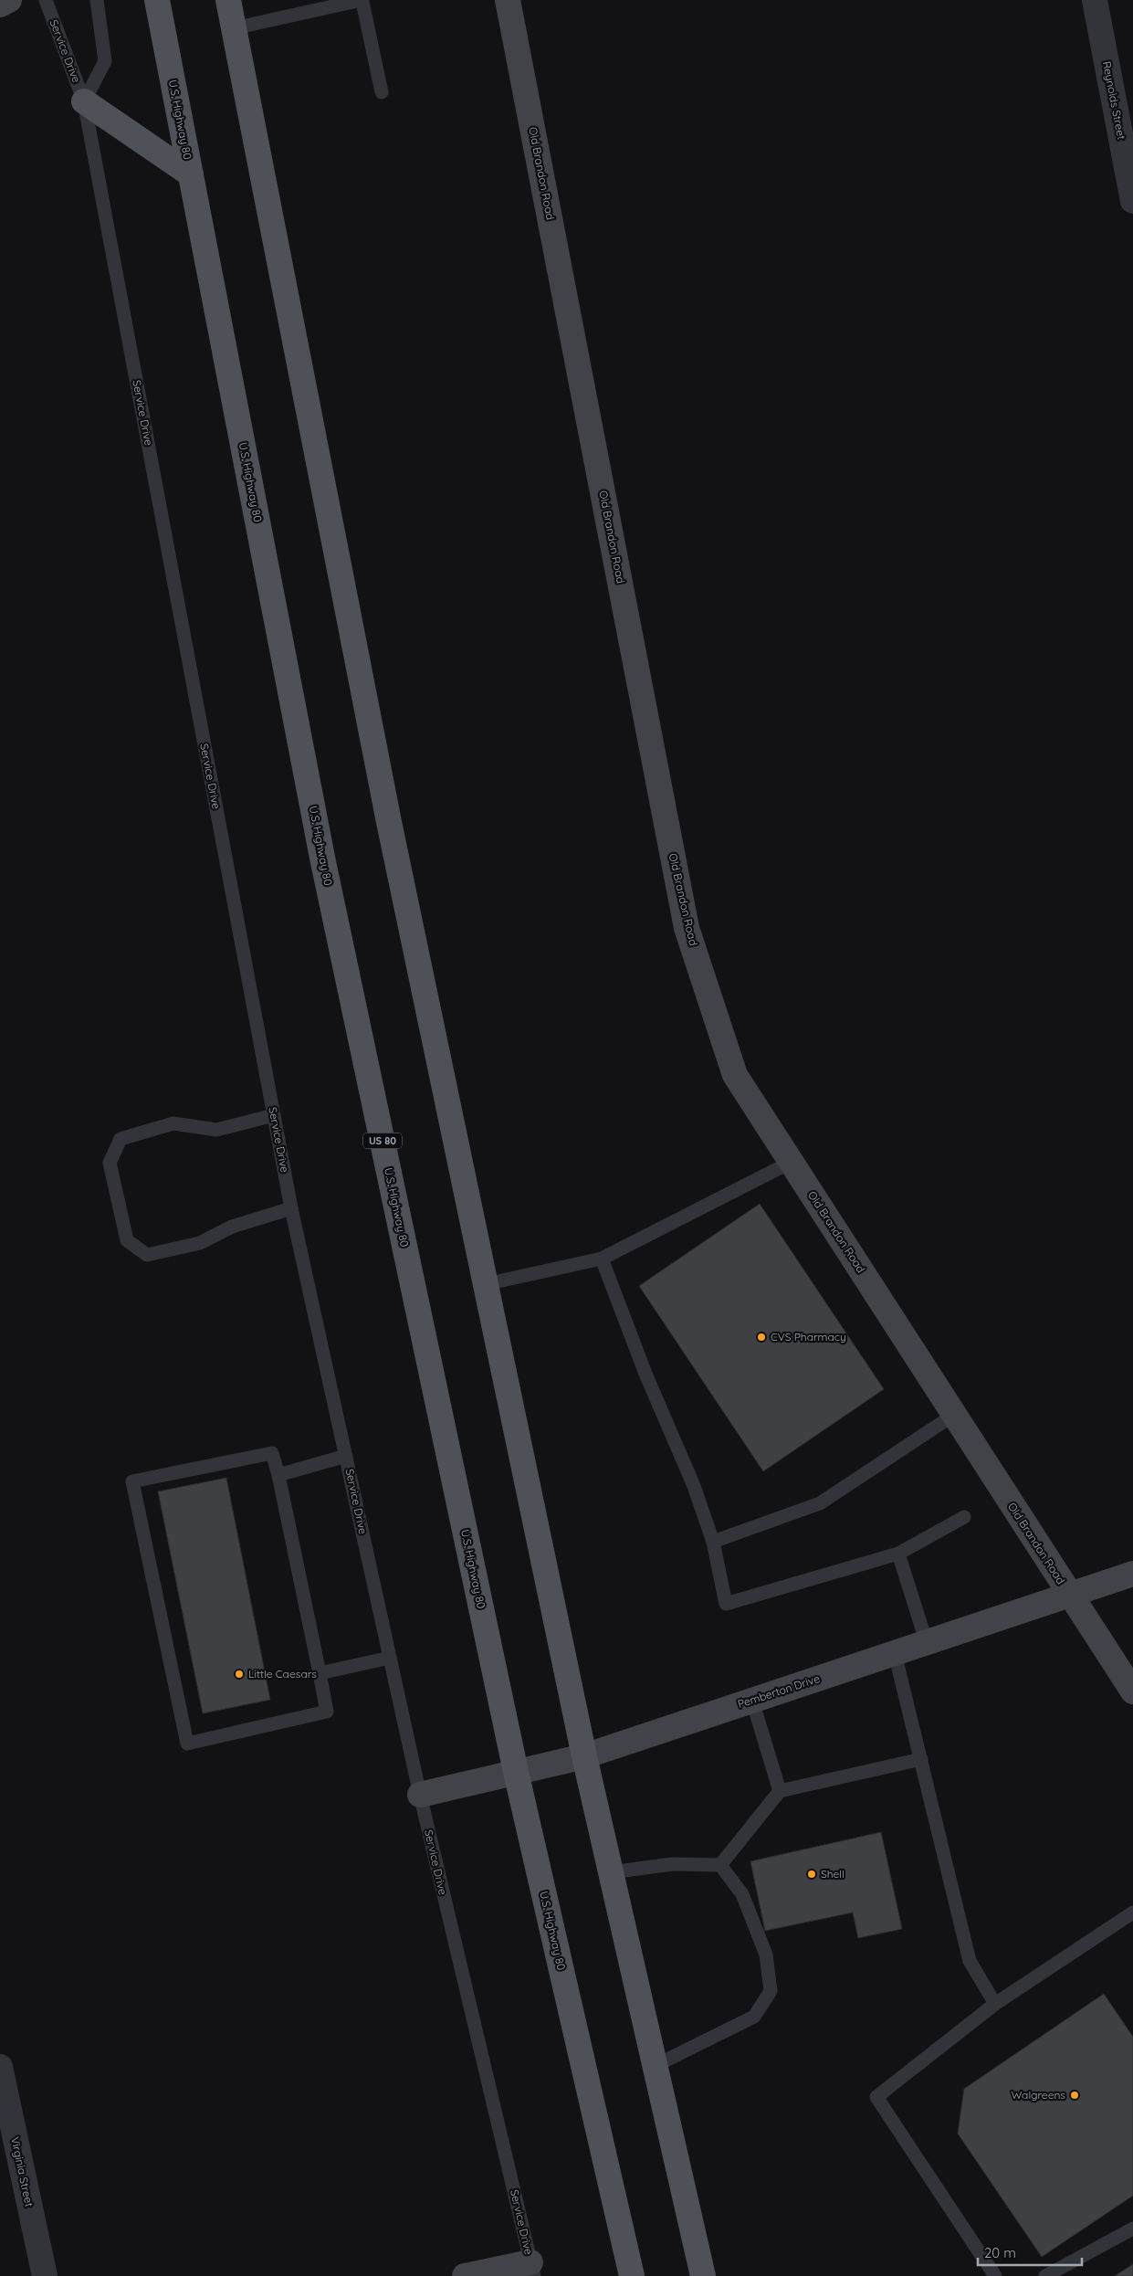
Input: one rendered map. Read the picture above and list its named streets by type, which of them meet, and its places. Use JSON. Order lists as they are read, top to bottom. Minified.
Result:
{"streets":{"main road":["U.S. Highway 80","US 80"],"street":["Reynolds Street","Old Brandon Road","Pemberton Drive","Virginia Street"],"lane":["Service Drive"]},"crossings":[["Service Drive","Pemberton Drive"],["U.S. Highway 80","Pemberton Drive"],["Old Brandon Road","Pemberton Drive"]],"places":["CVS Pharmacy","Little Caesars","Shell","Walgreens"],"scale_bar":"20 m"}
